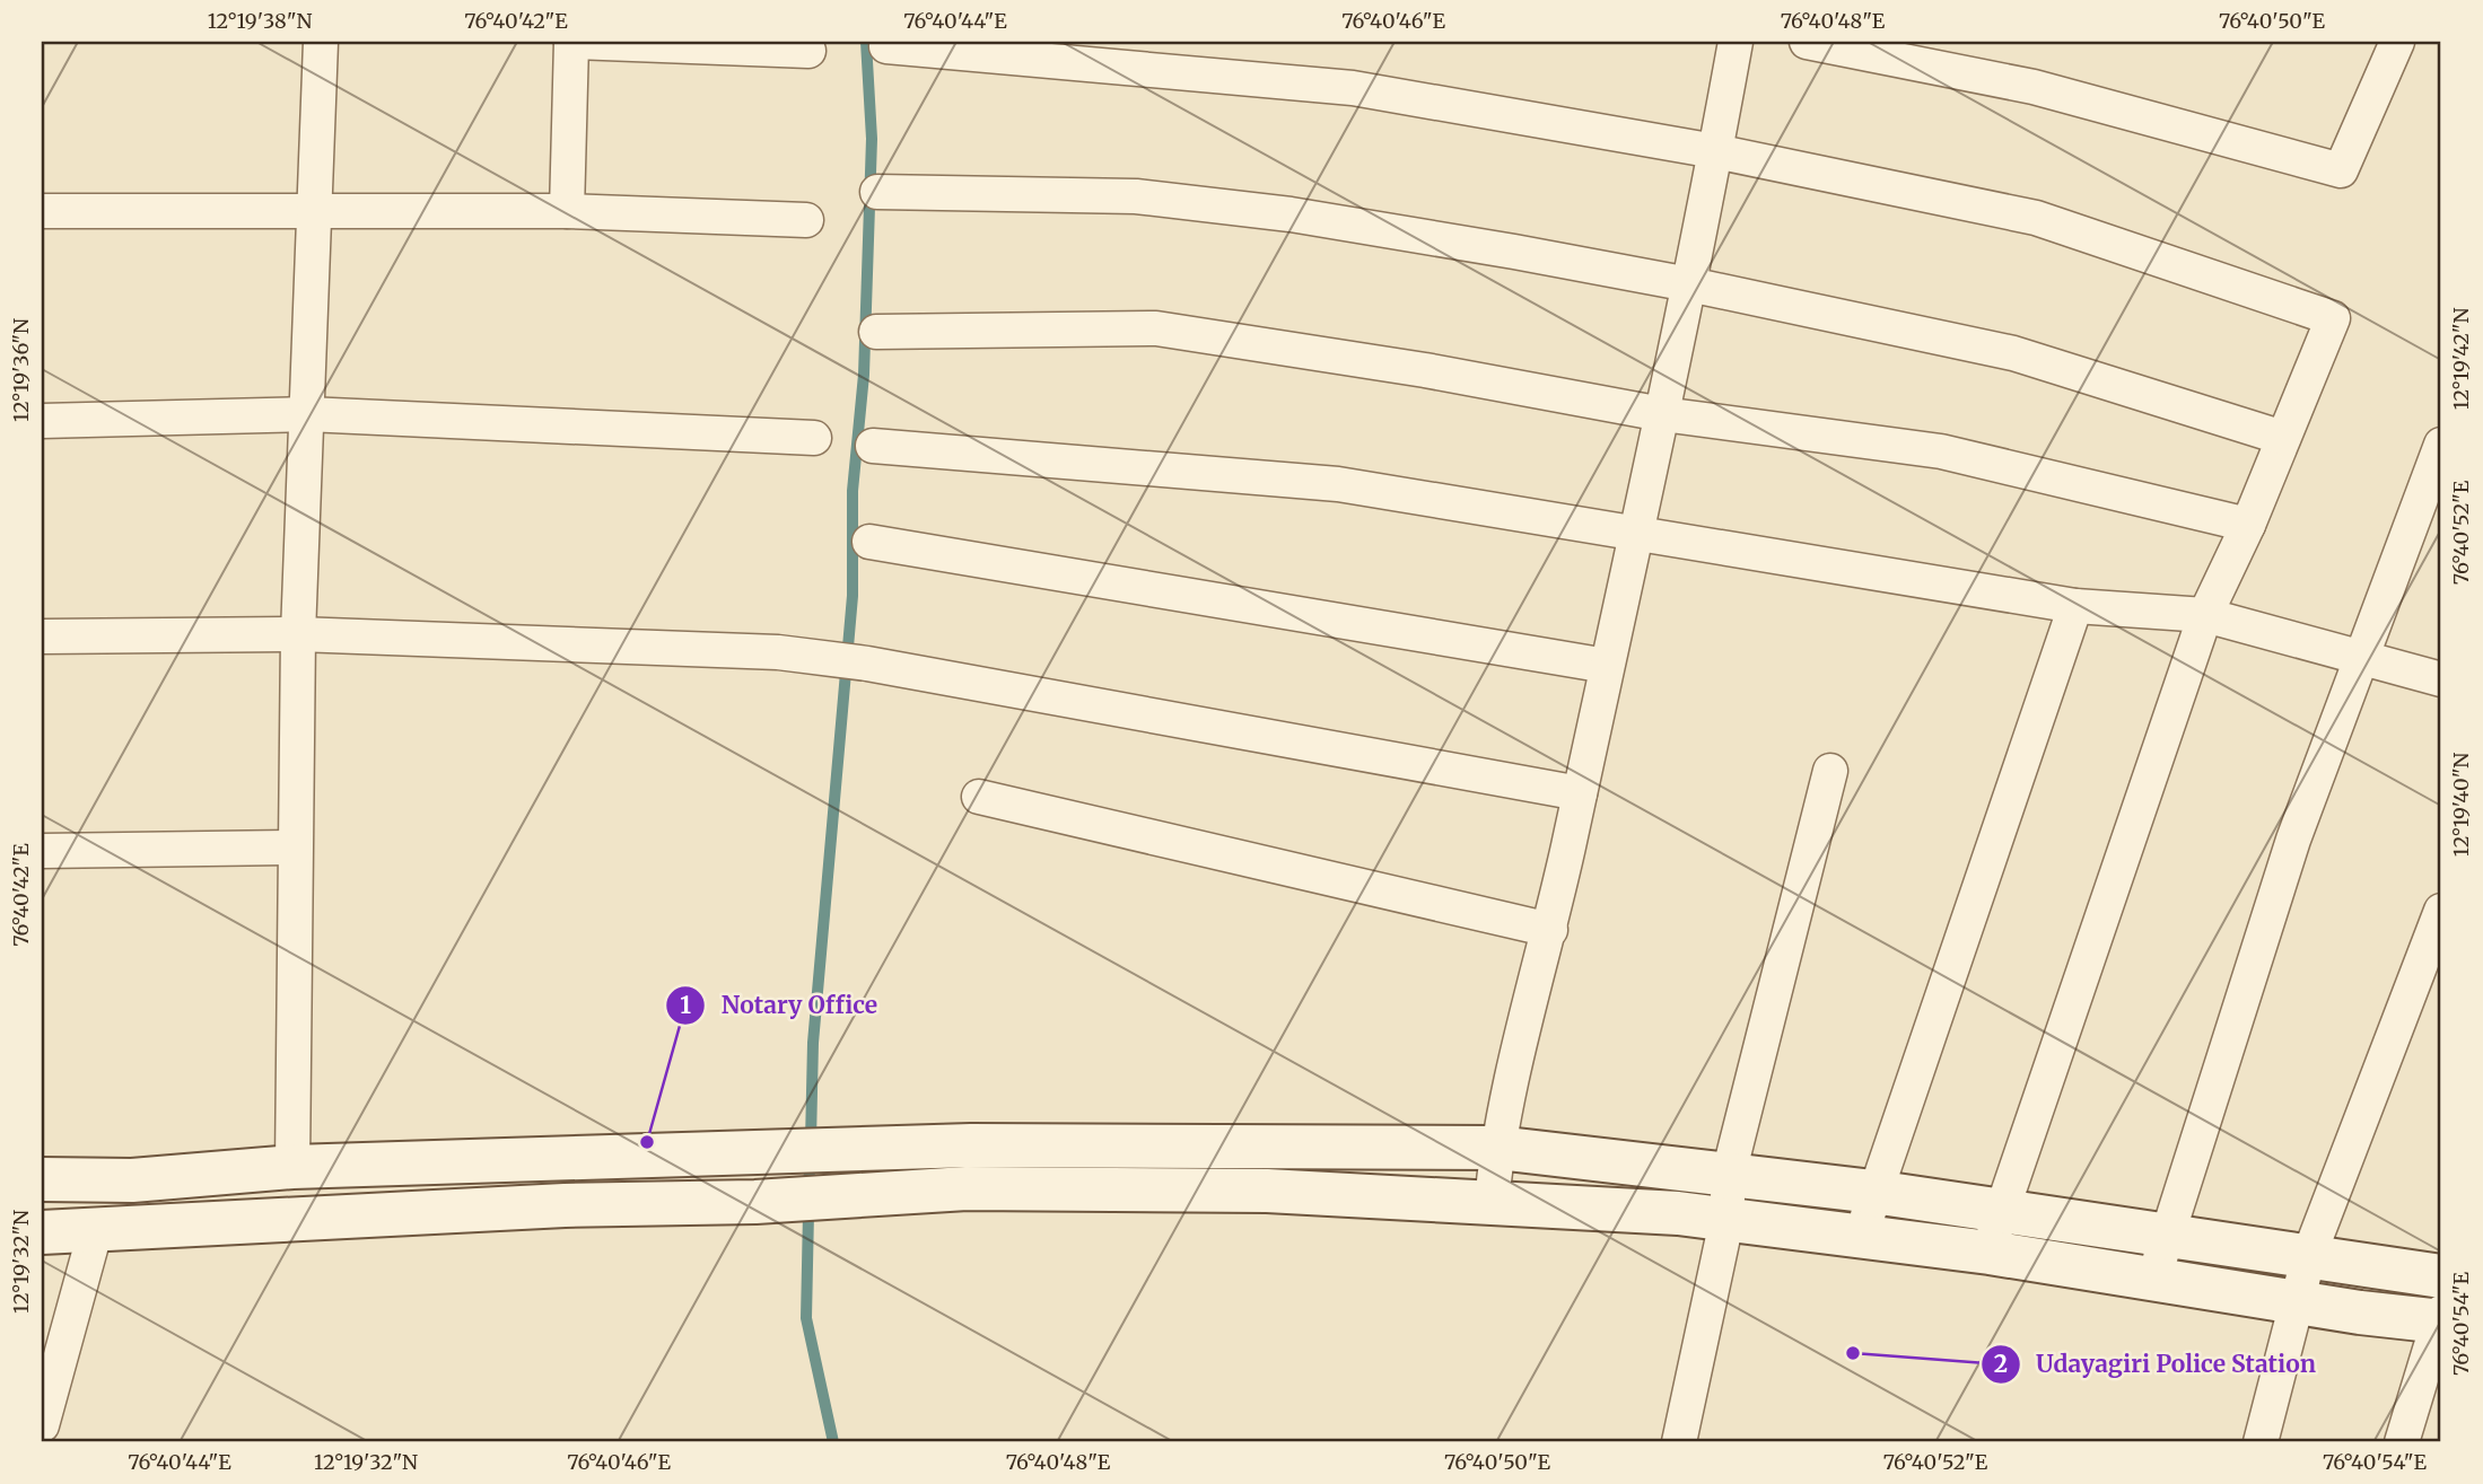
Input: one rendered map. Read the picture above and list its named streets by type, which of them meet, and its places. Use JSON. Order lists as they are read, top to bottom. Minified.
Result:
{"places":["Notary Office","Udayagiri Police Station"],"coordinates":["12°19'38\"N","76°40'42\"E","76°40'44\"E","76°40'46\"E","76°40'48\"E","76°40'50\"E","12°19'42\"N","12°19'36\"N","76°40'52\"E","12°19'40\"N","12°19'32\"N","76°40'54\"E"]}
